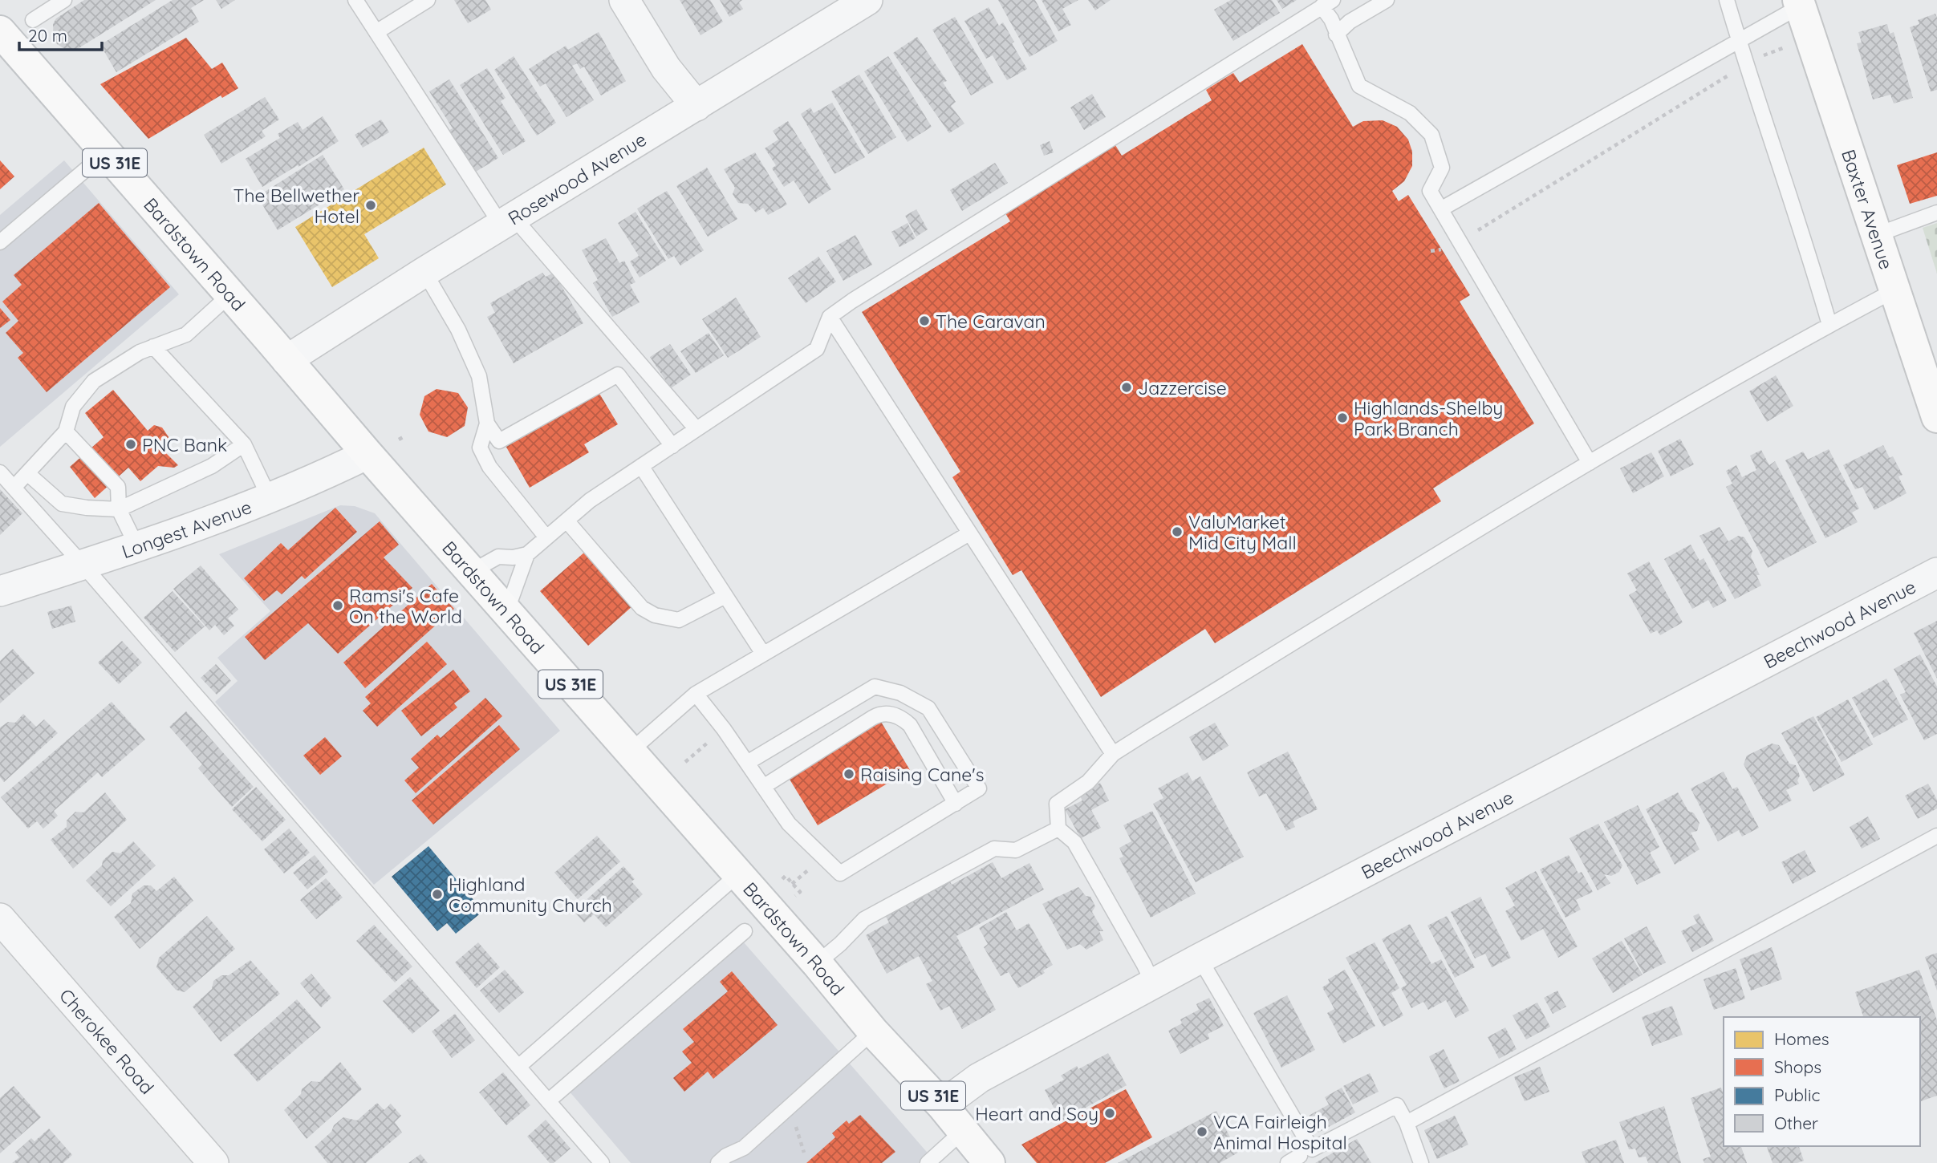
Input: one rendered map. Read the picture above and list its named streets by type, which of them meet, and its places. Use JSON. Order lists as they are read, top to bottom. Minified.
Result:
{"streets":{"main road":["US 31E","Baxter Avenue","Bardstown Road"],"street":["Rosewood Avenue","Longest Avenue","Beechwood Avenue","Cherokee Road"]},"crossings":[["Rosewood Avenue","Bardstown Road"],["Bardstown Road","Longest Avenue"],["Bardstown Road","Beechwood Avenue"]],"places":["The Bellwether Hotel","The Caravan","Jazzercise","Highlands-Shelby Park Branch","PNC Bank","ValuMarket Mid City Mall","Ramsi's Cafe On the World","Raising Cane's","Highland Community Church","Heart and Soy","VCA Fairleigh Animal Hospital"],"legend":["Homes","Shops","Public","Other"],"scale_bar":"20 m"}
